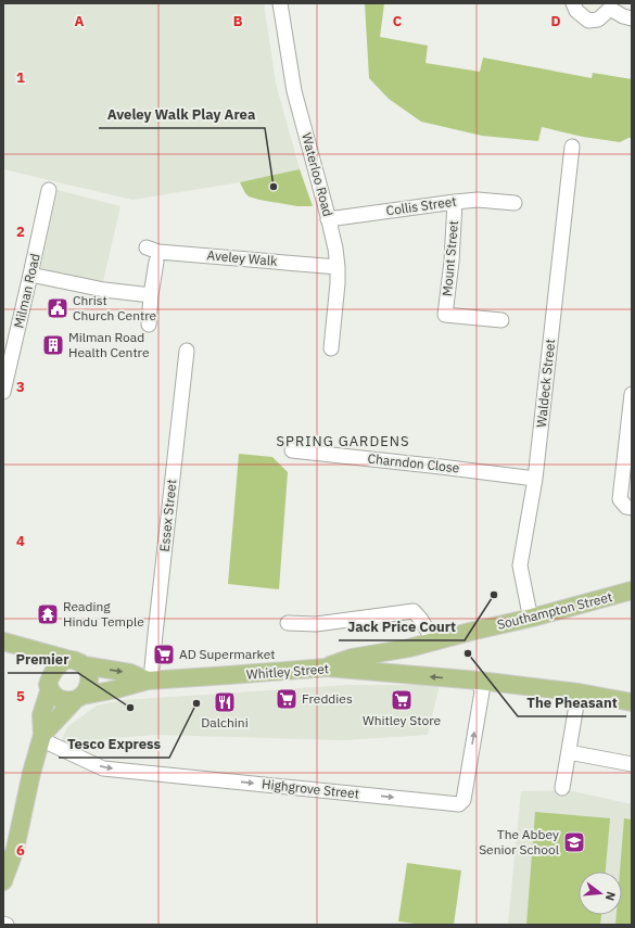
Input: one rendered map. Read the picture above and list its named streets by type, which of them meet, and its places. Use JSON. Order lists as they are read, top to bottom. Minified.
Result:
{"streets":{"main road":["Southampton Street","Whitley Street"],"street":["Waterloo Road","Collis Street","Aveley Walk","Mount Street","Milman Road","Waldeck Street","Charndon Close","Essex Street","Highgrove Street"]},"crossings":[["Waterloo Road","Collis Street"],["Waterloo Road","Aveley Walk"],["Collis Street","Mount Street"],["Waldeck Street","Charndon Close"],["Waldeck Street","Southampton Street"],["Essex Street","Whitley Street"],["Southampton Street","Whitley Street"],["Whitley Street","Highgrove Street"]],"districts":["SPRING GARDENS"],"places":{"other":["Aveley Walk Play Area","Jack Price Court","The Pheasant","Tesco Express","Premier"],"public building":["Christ Church Centre"],"building":["Milman Road Health Centre"],"temple":["Reading Hindu Temple"],"supermarket":["AD Supermarket","Freddies","Whitley Store"],"restaurant":["Dalchini"],"school or university":["The Abbey Senior School"]},"north":"right","grid":{"columns":["A","B","C","D"],"rows":["1","2","3","4","5","6"]}}
